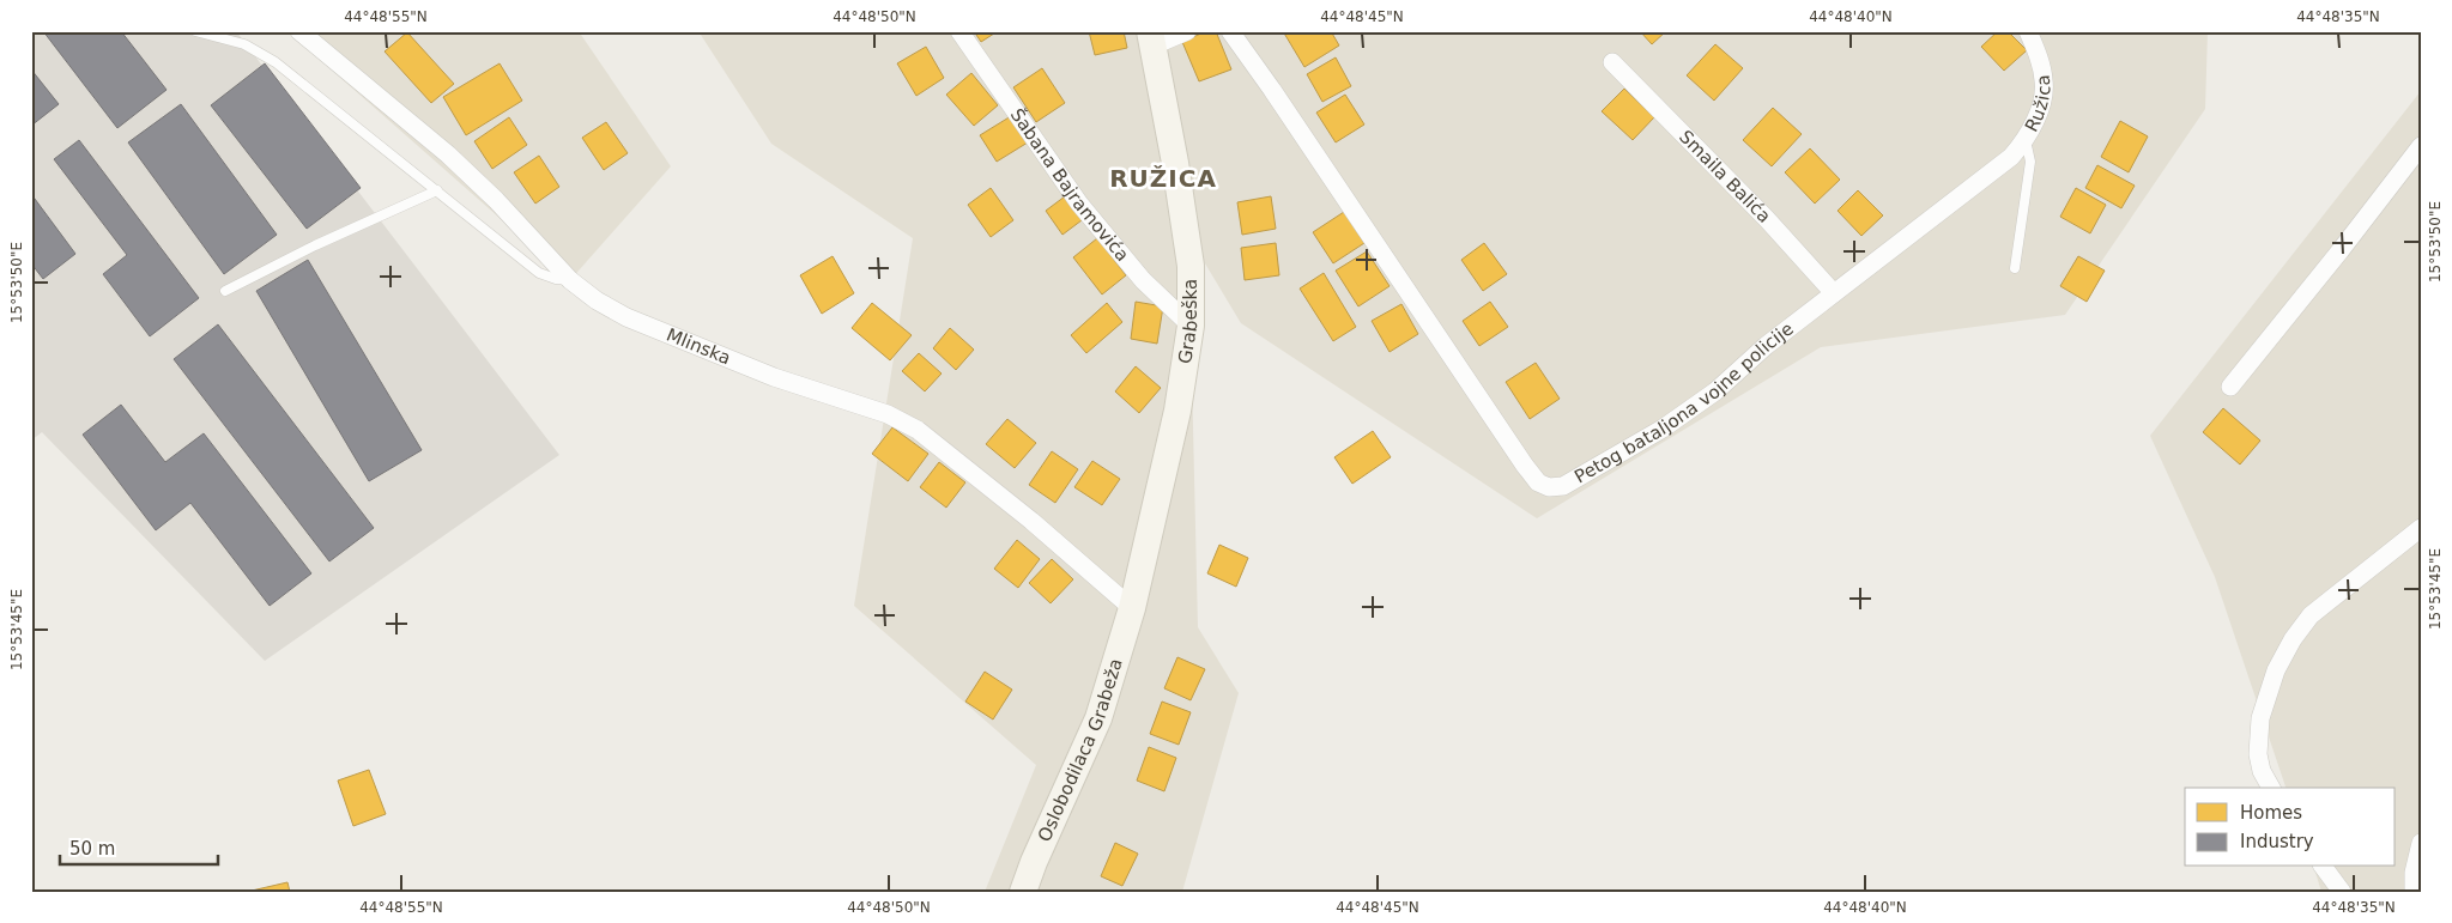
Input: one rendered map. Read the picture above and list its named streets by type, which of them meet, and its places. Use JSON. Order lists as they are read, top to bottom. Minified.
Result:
{"streets":{"street":["Ružica","Smaila Balića","Šabana Bajramovića","Grabeška","Mlinska","Petog bataljona vojne policije","Oslobodilaca Grabeža"]},"crossings":[["Ružica","Petog bataljona vojne policije"],["Smaila Balića","Petog bataljona vojne policije"],["Šabana Bajramovića","Grabeška"],["Grabeška","Mlinska"],["Grabeška","Oslobodilaca Grabeža"],["Mlinska","Oslobodilaca Grabeža"]],"districts":["RUŽICA"],"legend":["Homes","Industry"],"scale_bar":"50 m","coordinates":["44°48'55\"N","44°48'50\"N","44°48'45\"N","44°48'40\"N","44°48'35\"N","15°53'50\"E","15°53'45\"E"]}
